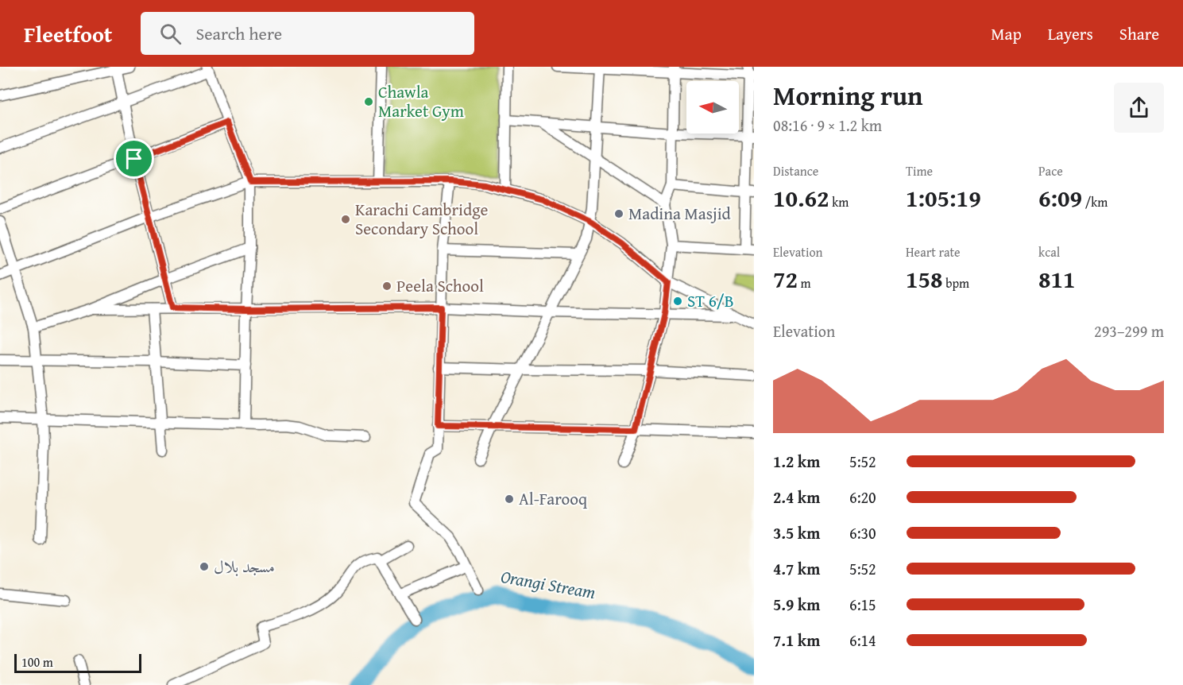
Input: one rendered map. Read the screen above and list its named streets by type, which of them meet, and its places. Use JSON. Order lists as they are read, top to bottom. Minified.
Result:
{"water":["Orangi Stream"],"places":["Chawla Market Gym","Madina Masjid","Karachi Cambridge Secondary School","Peela School","ST 6/B","Al-Farooq","مسجد بلال"],"scale_bar":"100 m","north":"left","page":{"header":"Fleetfoot","search":"Search here","nav":["Map","Layers","Share"],"heading":["Morning run","08:16 · 9 × 1.2 km"],"stats":[["Distance","10.62 km"],["Time","1:05:19"],["Pace","6:09 /km"],["Elevation","72 m"],["Heart rate","158 bpm"],["kcal","811"]],"chart":["Elevation","293–299 m"],"list":[{"name":"1.2 km","note":"5:52"},{"name":"2.4 km","note":"6:20"},{"name":"3.5 km","note":"6:30"},{"name":"4.7 km","note":"5:52"},{"name":"5.9 km","note":"6:15"},{"name":"7.1 km","note":"6:14"}],"scale":"100 m"}}
